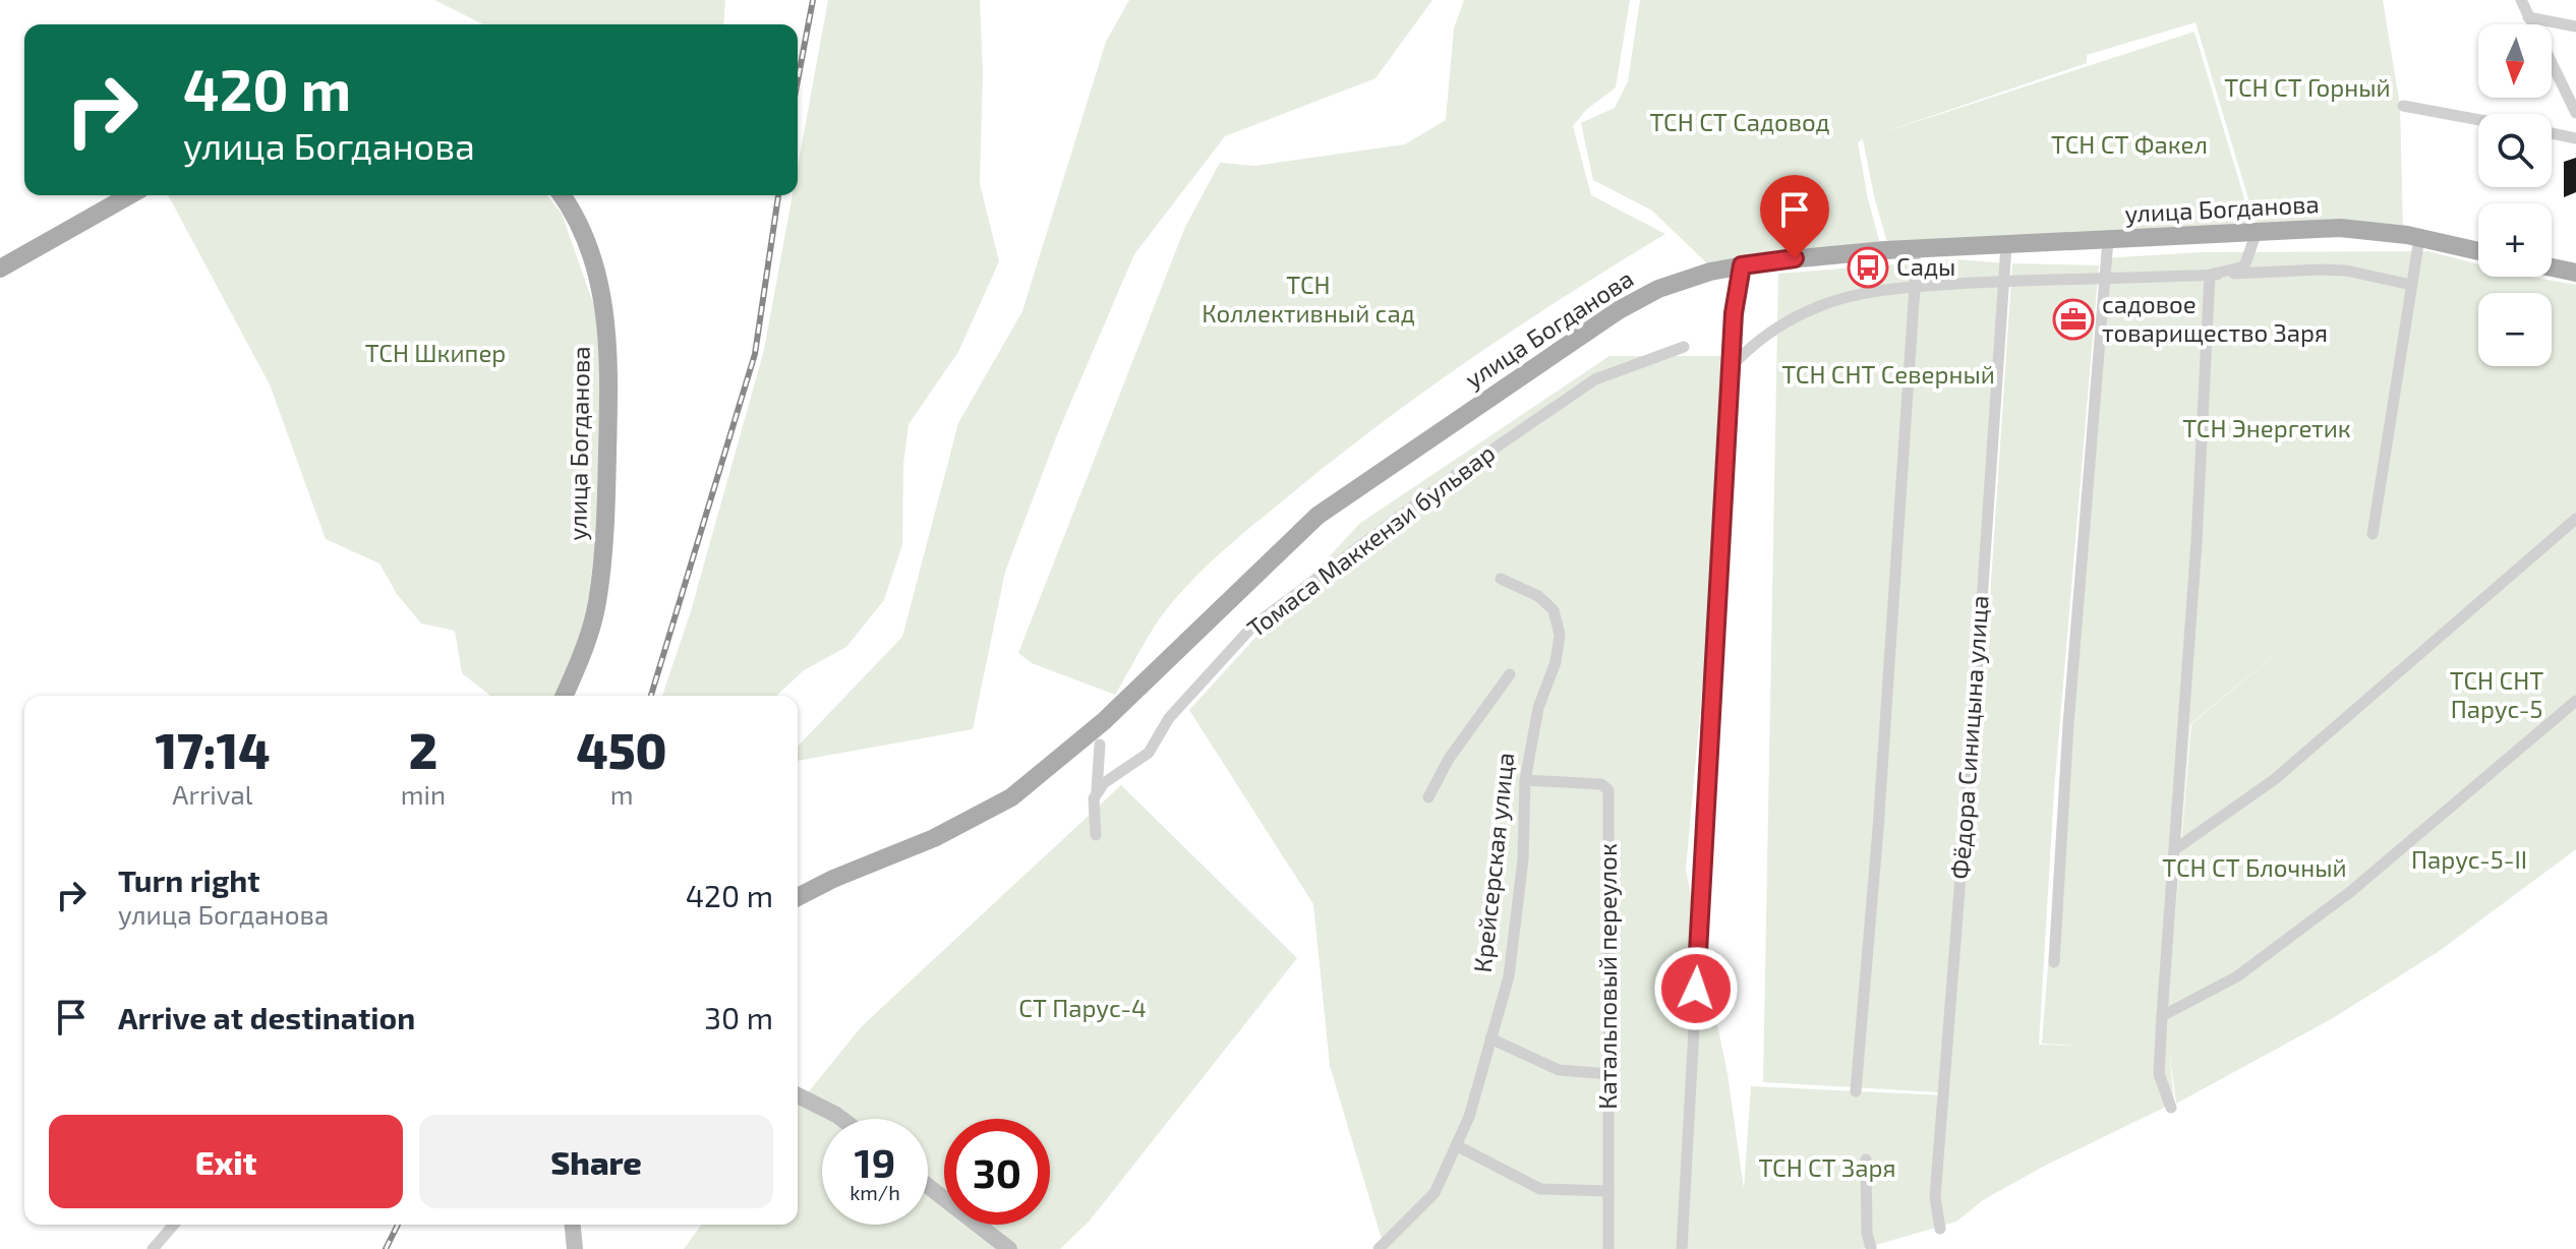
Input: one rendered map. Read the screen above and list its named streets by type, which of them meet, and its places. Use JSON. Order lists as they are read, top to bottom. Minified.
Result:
{"streets":{"main road":["улица Богданова"],"street":["Томаса Маккензи бульвар","Фёдора Синицына улица","Крейсерская улица","Катальповый переулок"]},"crossings":[["улица Богданова","Фёдора Синицына улица"],["Крейсерская улица","Катальповый переулок"]],"parks":["ТСН СТ Горный","ТСН СТ Садовод","ТСН СТ Факел","ТСН Коллективный сад","ТСН Шкипер","ТСН СНТ Северный","ТСН Энергетик","ТСН СНТ Парус-5","Парус-5-II","ТСН СТ Блочный","СТ Парус-4","ТСН СТ Заря"],"places":{"bus stop":["Сады"],"office":["садовое товарищество Заря"]},"north":"bottom","page":{"map_buttons":["+","−"],"turn":["420 m","улица Богданова"],"eta":["17:14","Arrival","2","min","450","m"],"list":[{"name":"Turn right","note":"улица Богданова","value":"420 m"},{"name":"Arrive at destination","value":"30 m"}],"buttons":["Exit","Share"],"speed":"19 km/h","limit":"30"}}
